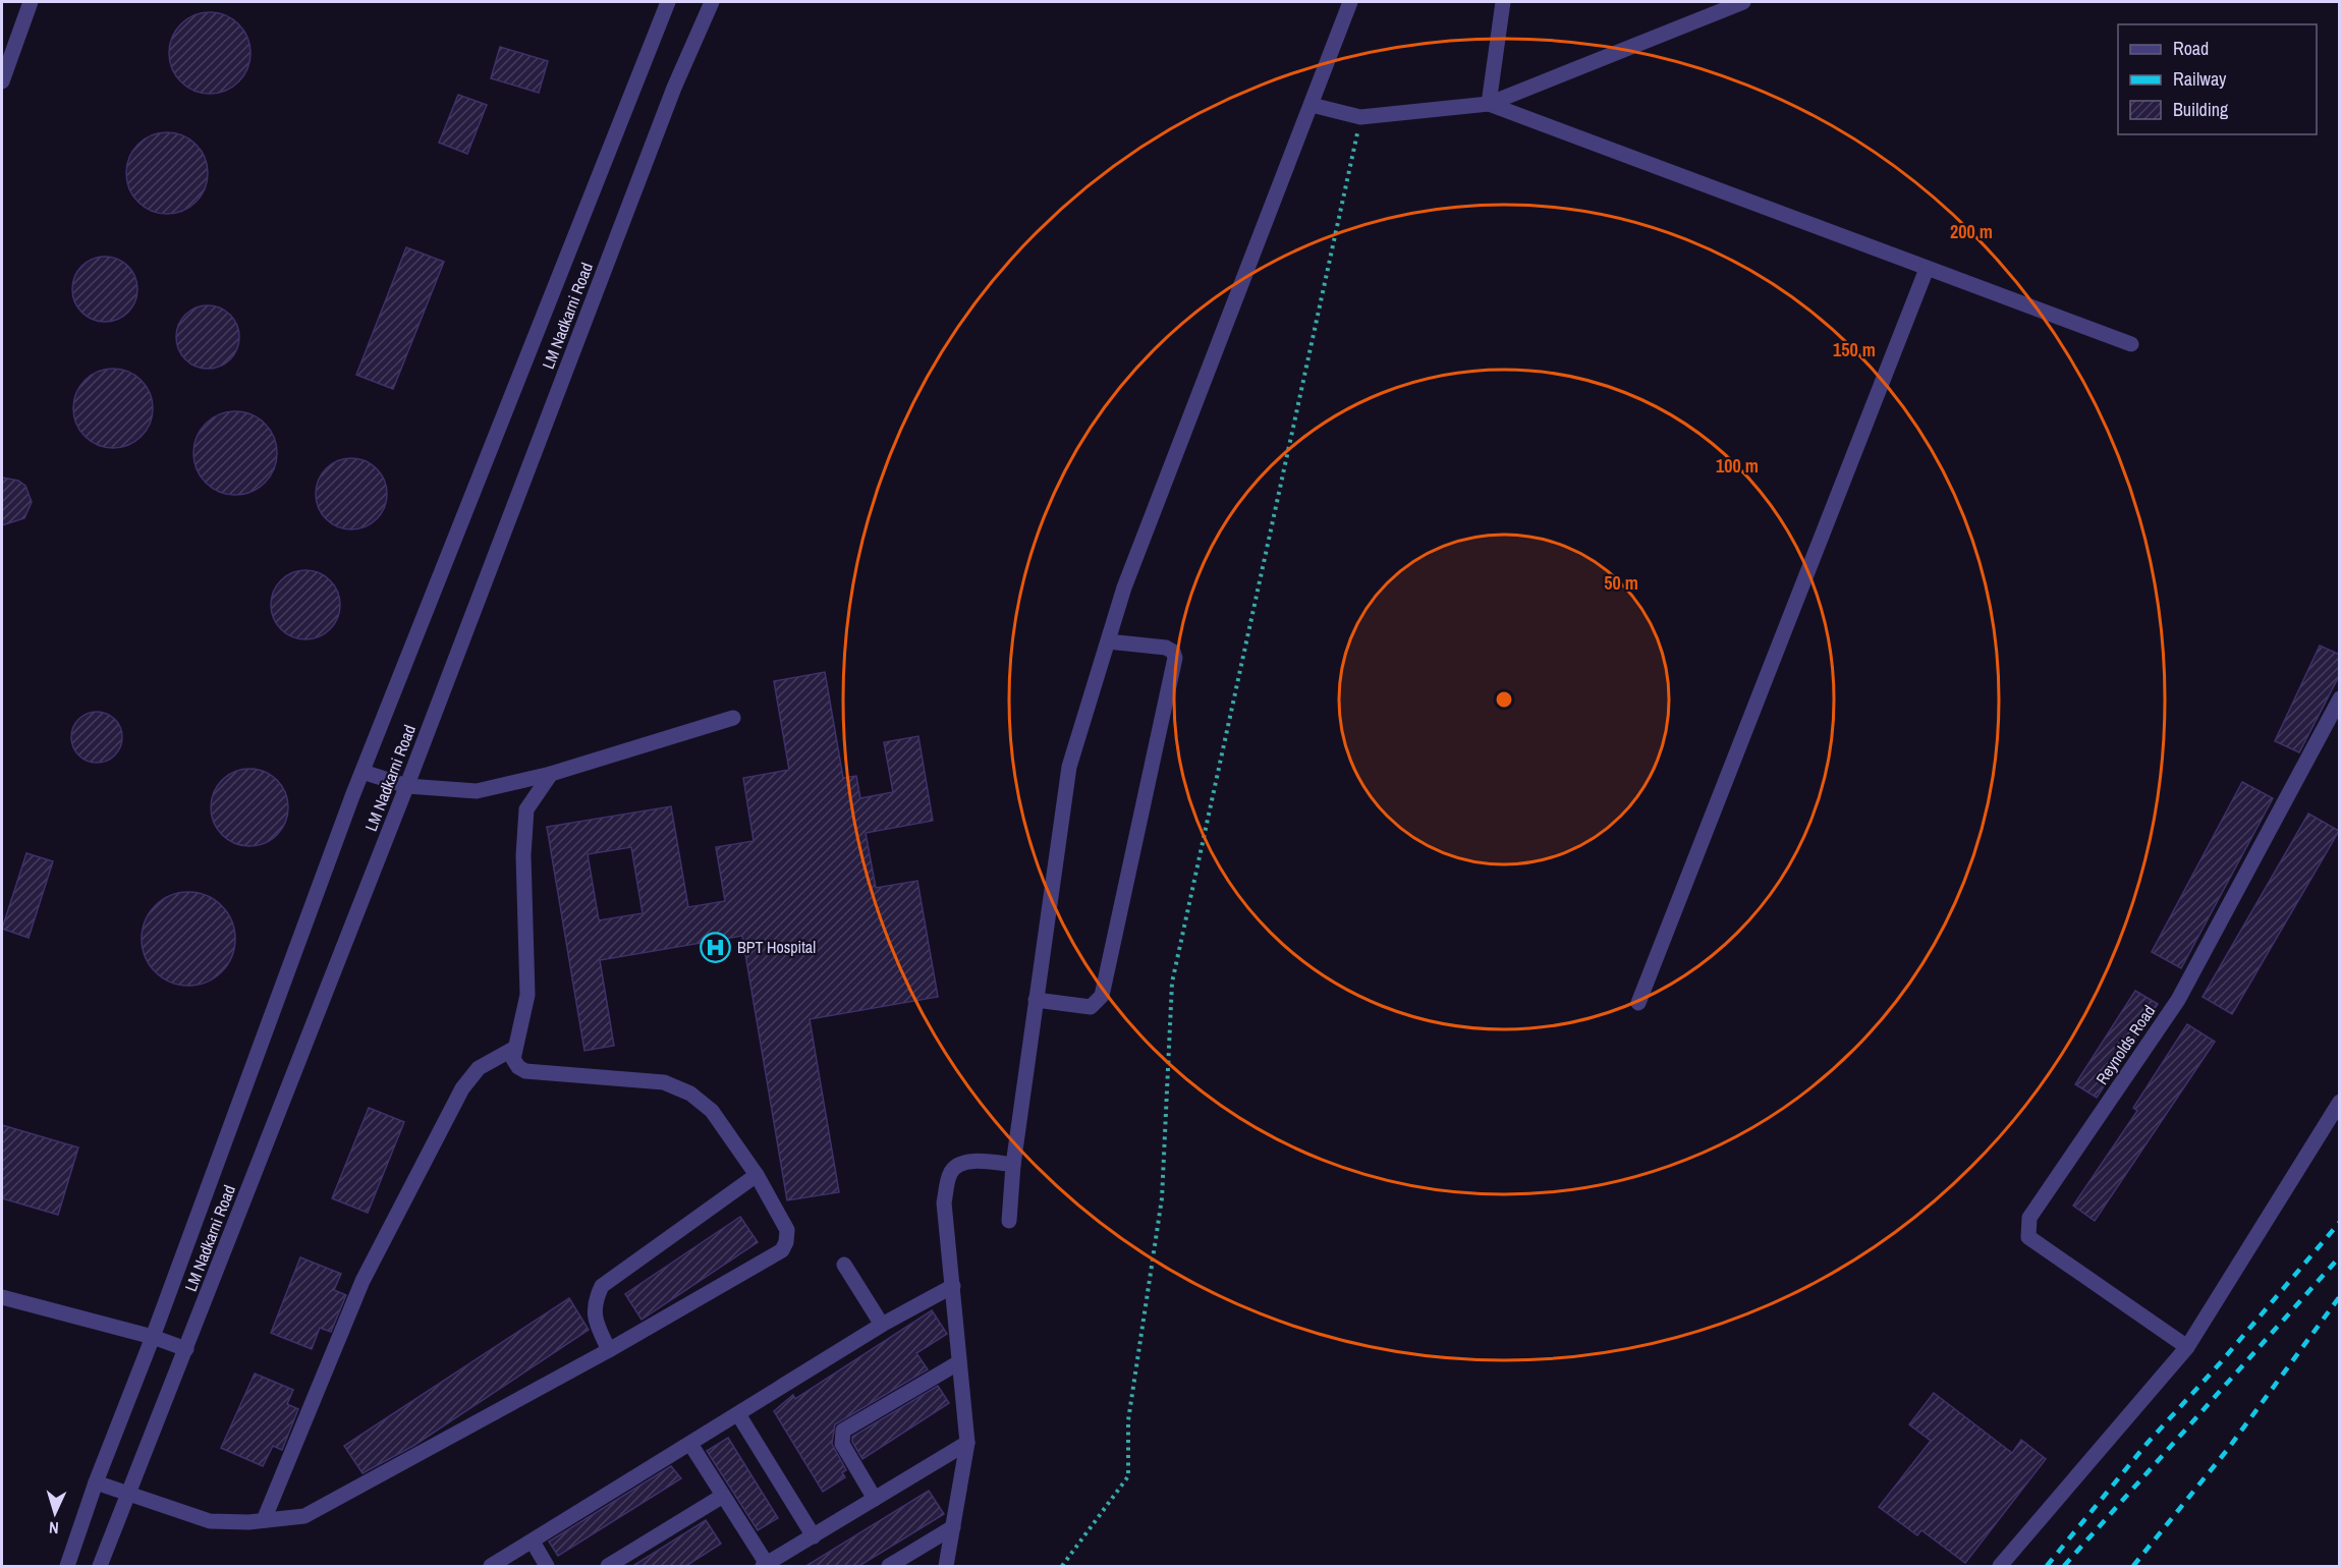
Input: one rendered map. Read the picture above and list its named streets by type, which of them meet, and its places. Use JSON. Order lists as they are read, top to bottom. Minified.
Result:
{"streets":{"street":["LM Nadkarni Road","Reynolds Road"]},"places":{"hospital":["BPT Hospital"]},"legend":["Road","Railway","Building"],"north":"bottom","rings":["200 m","150 m","100 m","50 m"]}
